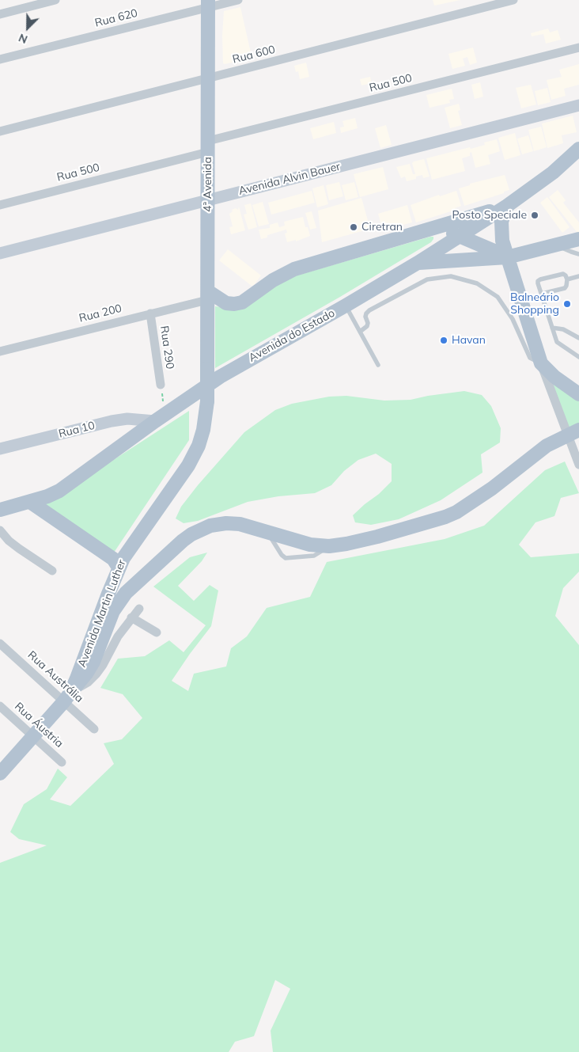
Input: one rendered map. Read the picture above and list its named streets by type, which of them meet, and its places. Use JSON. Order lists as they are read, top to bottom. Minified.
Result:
{"streets":{"main road":["Avenida Alvin Bauer","4ª Avenida","Avenida do Estado","Rua 10","Avenida Martin Luther"],"street":["Rua 620","Rua 600","Rua 500","Rua 200","Rua 290","Rua Austrália","Rua Áustria"]},"crossings":[["Rua 620","4ª Avenida"],["Rua 600","4ª Avenida"],["Rua 500","4ª Avenida"],["Avenida Alvin Bauer","4ª Avenida"],["4ª Avenida","Rua 200"],["4ª Avenida","Avenida Martin Luther"],["Rua 200","Rua 290"],["Avenida do Estado","Rua 10"],["Avenida Martin Luther","Rua Austrália"],["Avenida Martin Luther","Rua Áustria"]],"places":["Posto Speciale","Ciretran","Balneário Shopping","Havan"],"north":"bottom left"}
